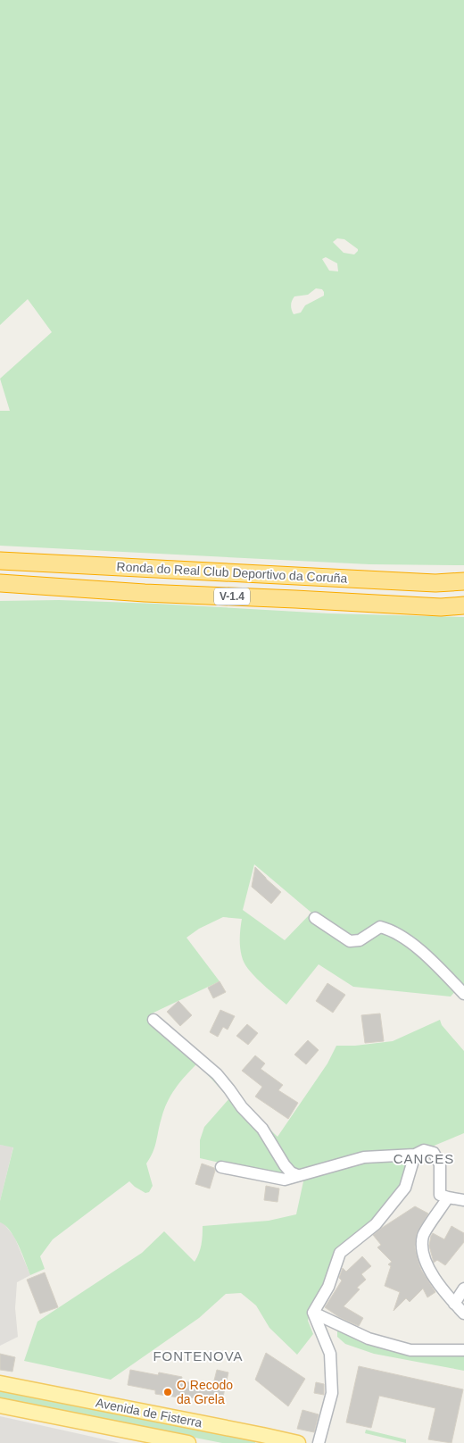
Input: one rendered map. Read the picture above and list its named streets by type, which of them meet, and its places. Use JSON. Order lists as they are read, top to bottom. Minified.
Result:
{"streets":{"highway":["Ronda do Real Club Deportivo da Coruña","V-1.4"],"main road":["Avenida de Fisterra"]},"districts":["CANCES","FONTENOVA"],"places":["O Recodo da Grela"]}
